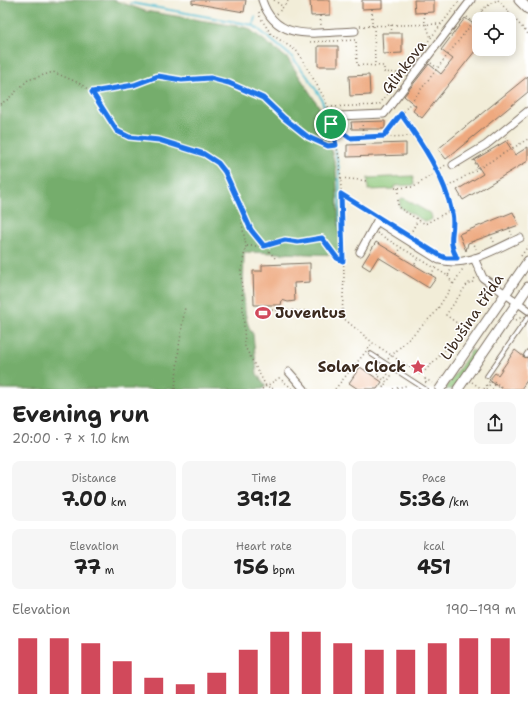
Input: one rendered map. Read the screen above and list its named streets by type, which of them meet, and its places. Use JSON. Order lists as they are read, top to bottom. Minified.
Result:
{"streets":{"street":["Glinkova","Libušina třída"]},"places":{"sports":["Juventus"],"place":["Solar Clock"]},"page":{"heading":["Evening run","20:00 · 7 × 1.0 km"],"stats":[["Distance","7.00 km"],["Time","39:12"],["Pace","5:36 /km"],["Elevation","77 m"],["Heart rate","156 bpm"],["kcal","451"]],"chart":["Elevation","190–199 m"]}}
